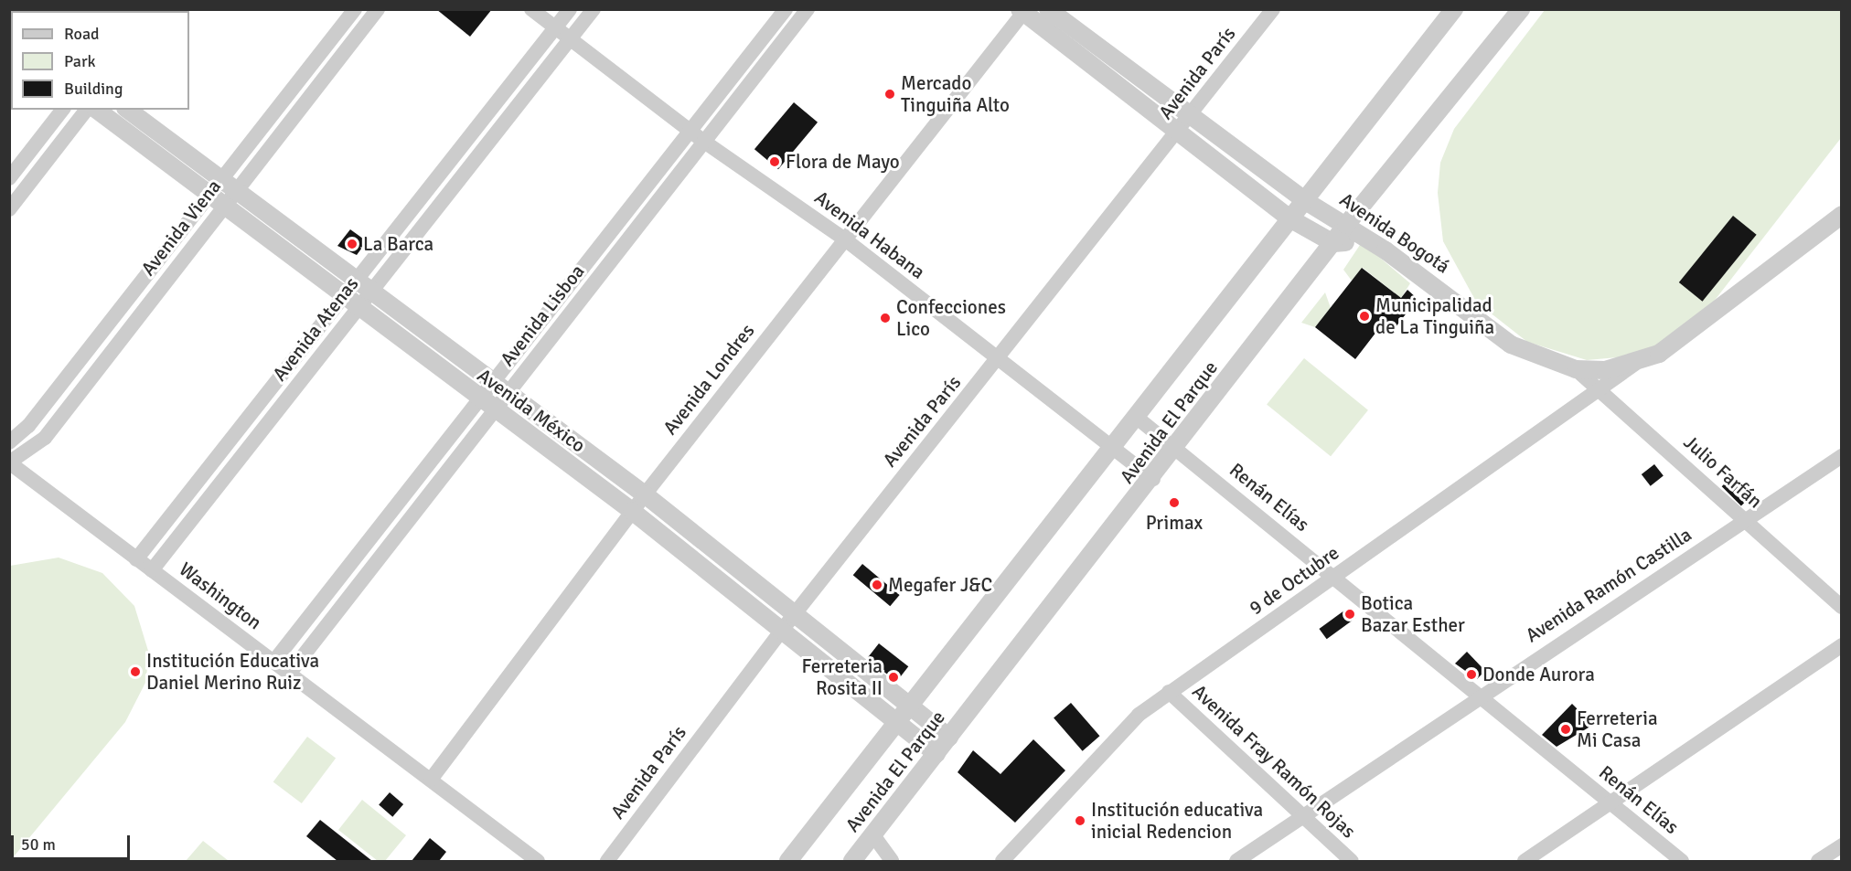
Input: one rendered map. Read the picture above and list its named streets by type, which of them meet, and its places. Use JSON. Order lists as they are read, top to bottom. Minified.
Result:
{"streets":{"street":["Avenida París","Avenida Viena","Avenida Bogotá","Avenida Habana","Avenida Lisboa","Avenida Atenas","Avenida Londres","Avenida México","Avenida El Parque","Julio Farfán","Renán Elías","9 de Octubre","Avenida Ramón Castilla","Washington","Avenida Fray Ramón Rojas"]},"crossings":[["Avenida París","Avenida Bogotá"],["Avenida París","Avenida Habana"],["Avenida París","Avenida México"],["Avenida Viena","Avenida México"],["Avenida Viena","Washington"],["Avenida Bogotá","Avenida Londres"],["Avenida Bogotá","Avenida El Parque"],["Avenida Bogotá","Julio Farfán"],["Avenida Bogotá","9 de Octubre"],["Avenida Habana","Avenida Lisboa"],["Avenida Habana","Avenida Atenas"],["Avenida Habana","Avenida Londres"],["Avenida Habana","Avenida El Parque"],["Avenida Lisboa","Avenida México"],["Avenida Lisboa","Washington"],["Avenida Atenas","Avenida México"],["Avenida Atenas","Washington"],["Avenida Londres","Avenida México"],["Avenida Londres","Washington"],["Avenida México","Avenida El Parque"],["Avenida El Parque","Renán Elías"],["Julio Farfán","9 de Octubre"],["Julio Farfán","Avenida Ramón Castilla"],["Renán Elías","9 de Octubre"],["Renán Elías","Avenida Ramón Castilla"],["9 de Octubre","Avenida Fray Ramón Rojas"],["Avenida Ramón Castilla","Avenida Fray Ramón Rojas"]],"places":["Mercado Tinguiña Alto","Flora de Mayo","La Barca","Municipalidad de La Tinguiña","Confecciones Lico","Primax","Megafer J&C","Botica Bazar Esther","Institución Educativa Daniel Merino Ruiz","Donde Aurora","Ferreteria Rosita II","Ferreteria Mi Casa","Institución educativa inicial Redencion"],"legend":["Road","Park","Building"],"scale_bar":"50 m"}
